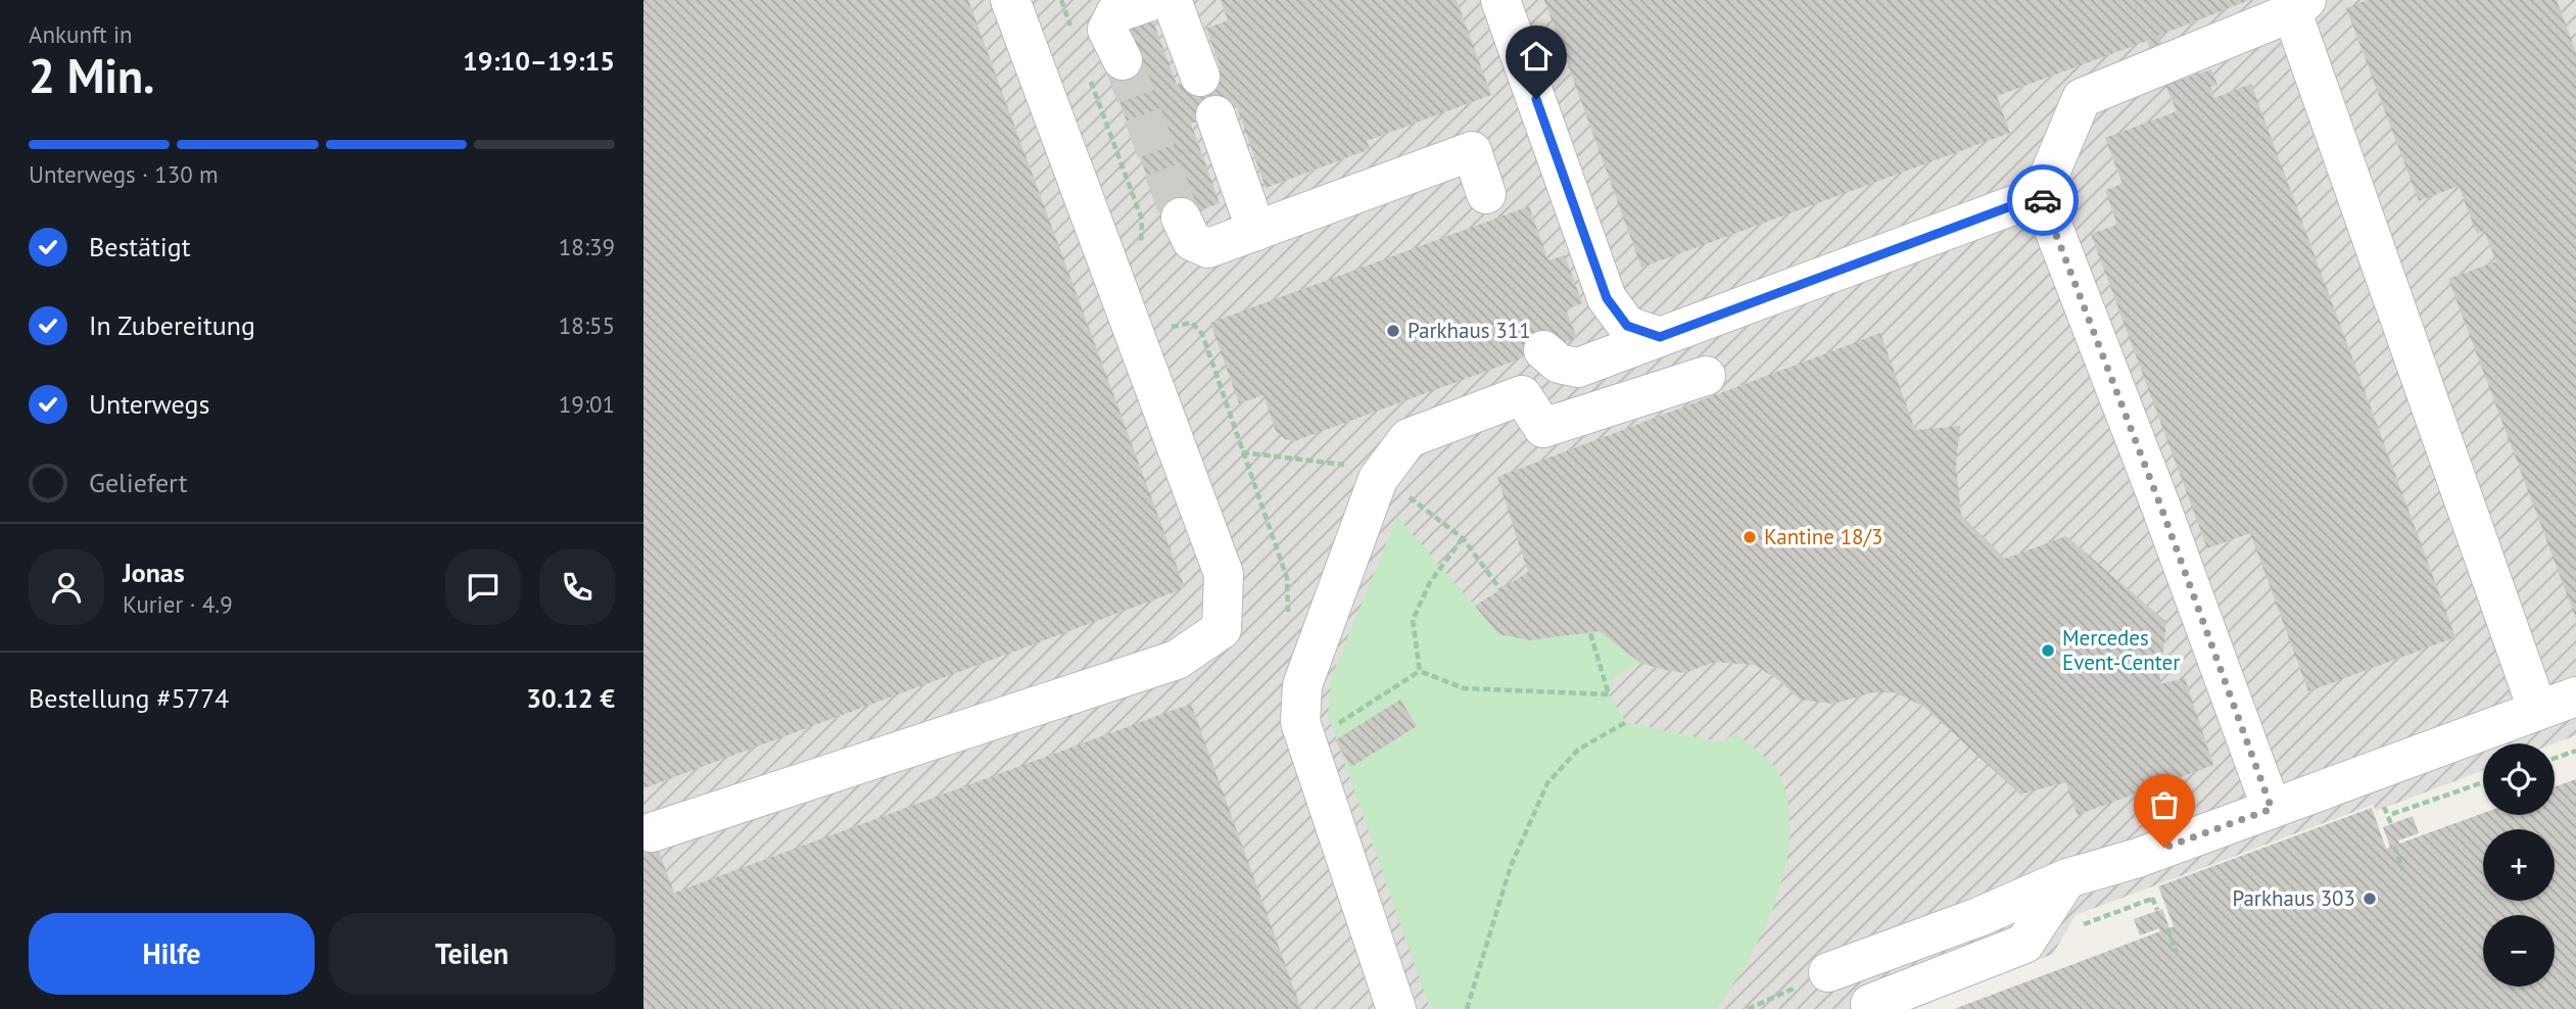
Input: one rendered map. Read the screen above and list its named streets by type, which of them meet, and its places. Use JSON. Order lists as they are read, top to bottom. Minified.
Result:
{"places":["Parkhaus 311","Kantine 18/3","Mercedes Event-Center","Parkhaus 303"],"page":{"heading":["2 Min.","Ankunft in","19:10–19:15"],"panel":["Jonas","Kurier · 4.9","Bestellung #5774","30.12 €"],"bar":"Unterwegs · 130 m","list":[["Bestätigt","18:39"],["In Zubereitung","18:55"],["Unterwegs","19:01"],"Geliefert"],"map_buttons":["+","−"],"buttons":["Hilfe","Teilen"]}}
